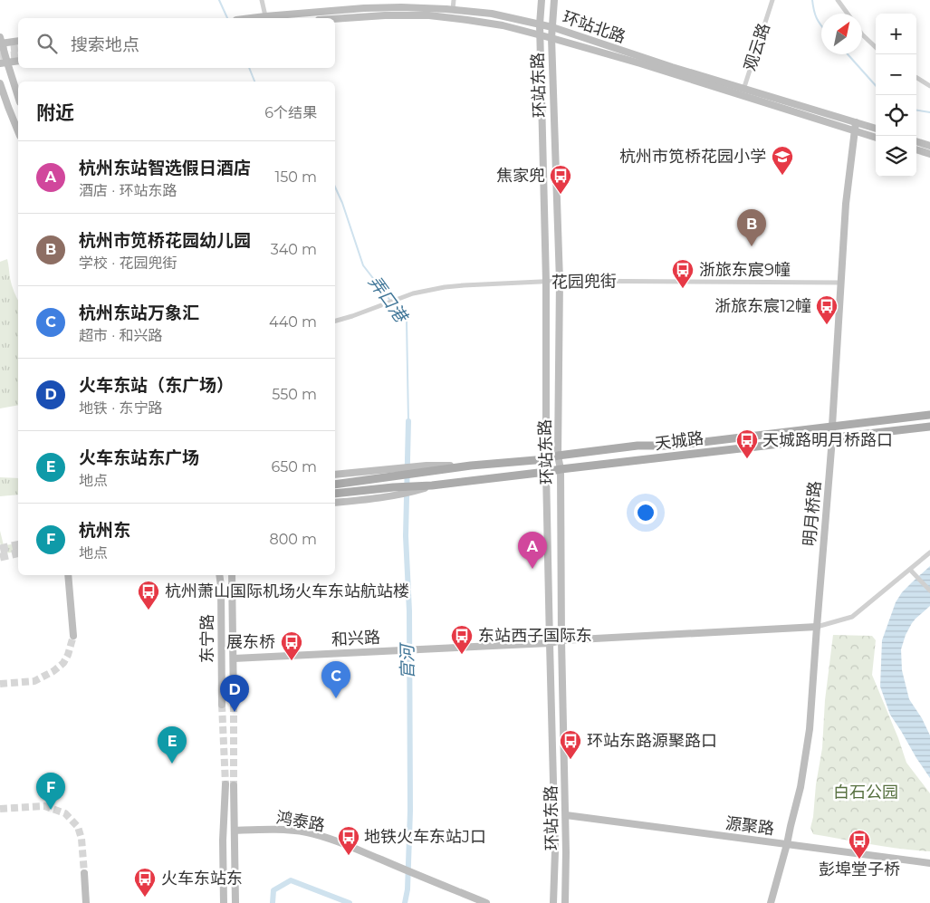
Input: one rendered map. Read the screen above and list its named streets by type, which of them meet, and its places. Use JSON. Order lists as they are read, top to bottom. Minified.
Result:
{"streets":{"main road":["环站北路","环站东路","天城路","明月桥路","东宁路","和兴路","鸿泰路","源聚路"],"street":["观云路","花园兜街"]},"crossings":[["环站北路","观云路"],["环站北路","环站东路"],["环站北路","明月桥路"],["环站东路","花园兜街"],["环站东路","天城路"],["环站东路","和兴路"],["环站东路","源聚路"],["花园兜街","明月桥路"],["天城路","明月桥路"],["明月桥路","和兴路"],["明月桥路","源聚路"],["东宁路","和兴路"]],"water":["弄口港","官河"],"parks":["白石公园"],"places":{"school or university":["杭州市笕桥花园小学"],"bus stop":["焦家兜","浙旅东宸9幢","浙旅东宸12幢","天城路明月桥路口","杭州萧山国际机场火车东站航站楼","东站西子国际东","展东桥","环站东路源聚路口","地铁火车东站J口","彭埠堂子桥","火车东站东"]},"north":"top right","page":{"map_buttons":["+","−"],"search":"搜索地点","heading":["附近","6个结果"],"list":[{"mark":"A","name":"杭州东站智选假日酒店","note":"酒店 · 环站东路","value":"150 m"},{"mark":"B","name":"杭州市笕桥花园幼儿园","note":"学校 · 花园兜街","value":"340 m"},{"mark":"C","name":"杭州东站万象汇","note":"超市 · 和兴路","value":"440 m"},{"mark":"D","name":"火车东站（东广场）","note":"地铁 · 东宁路","value":"550 m"},{"mark":"E","name":"火车东站东广场","note":"地点","value":"650 m"},{"mark":"F","name":"杭州东","note":"地点","value":"800 m"}],"pins":["B","A","C","D","E","F"]}}
